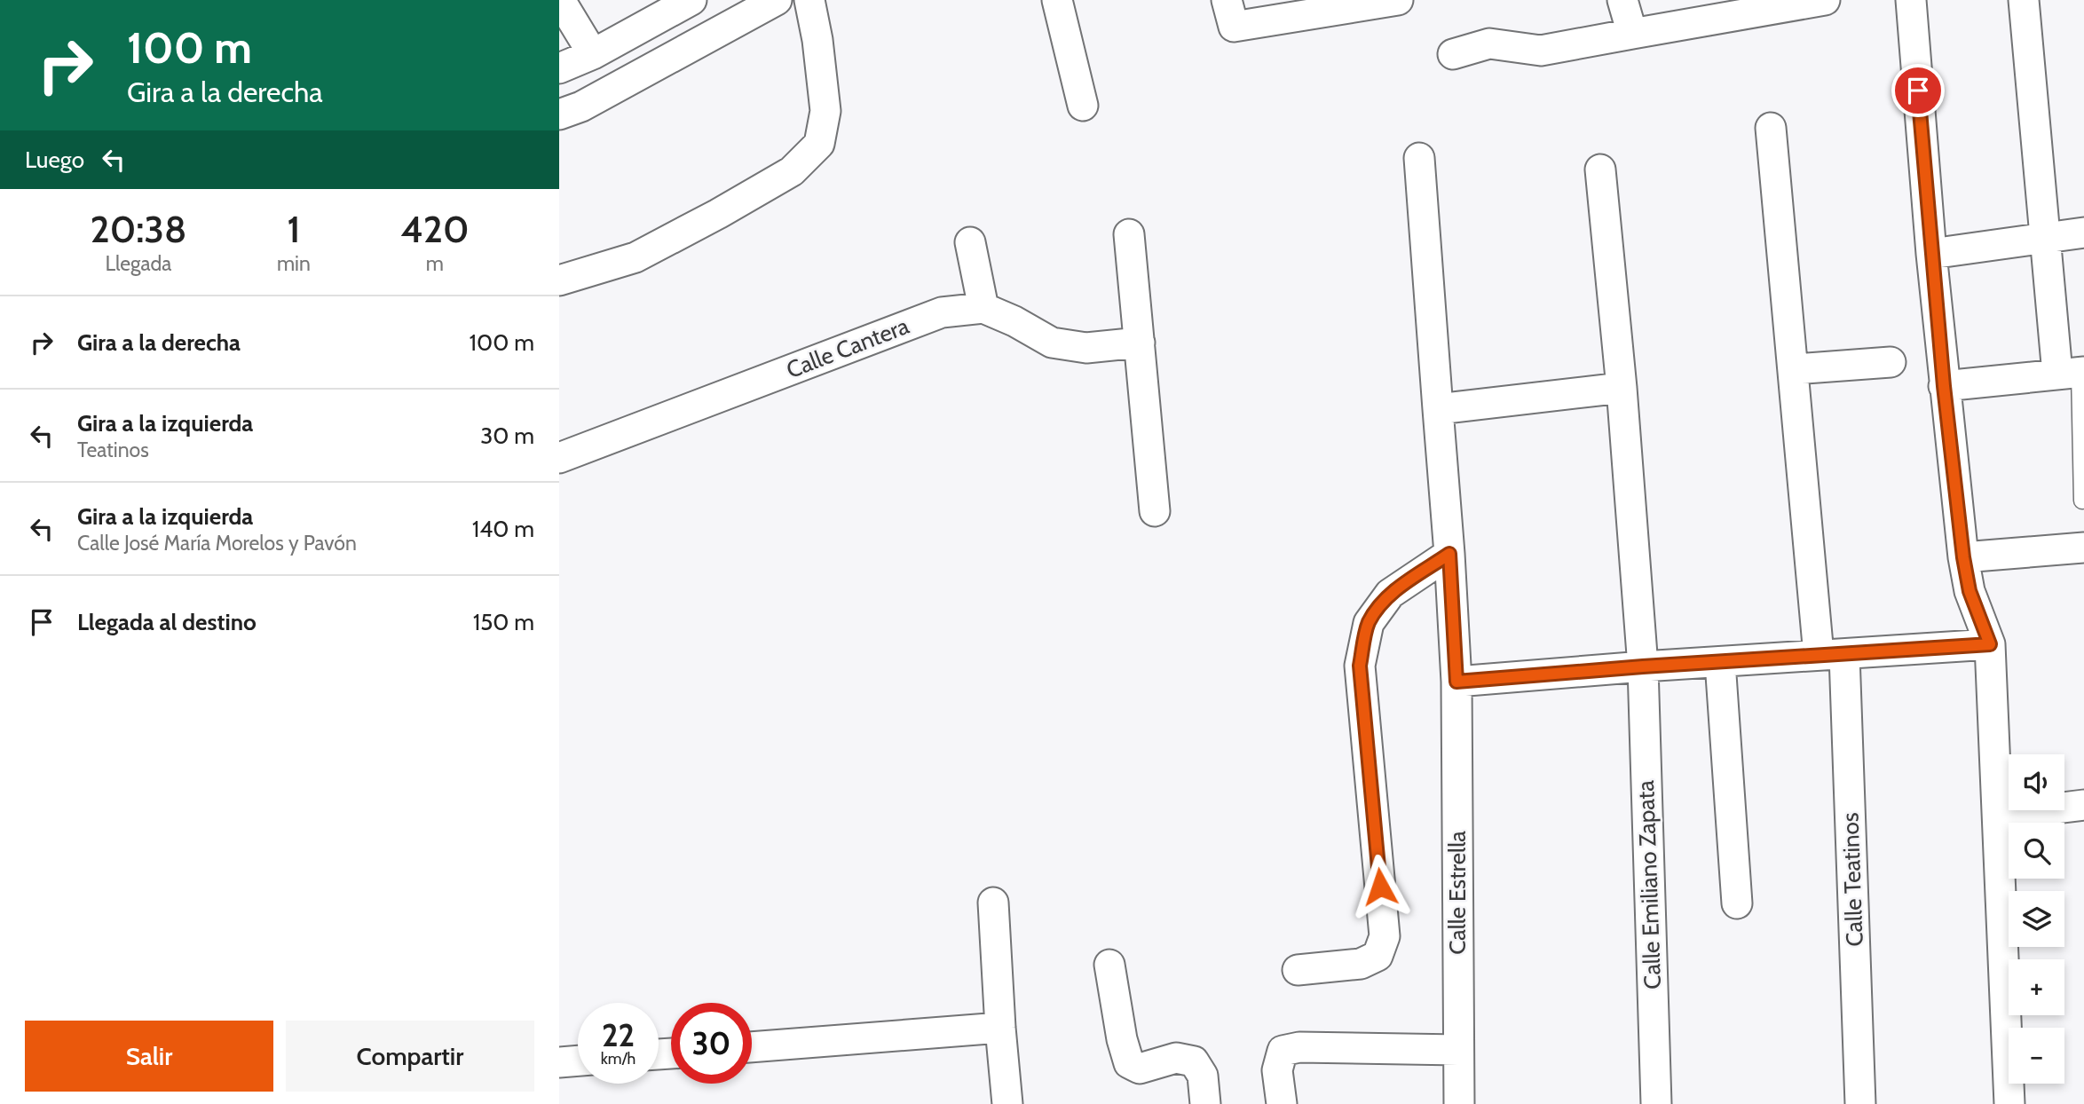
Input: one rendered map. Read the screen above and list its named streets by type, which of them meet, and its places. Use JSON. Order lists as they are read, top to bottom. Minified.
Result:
{"streets":{"street":["Calle Cantera","Calle Teatinos","Calle Emiliano Zapata","Calle Estrella"]},"page":{"turn":["100 m","Gira a la derecha"],"then":"Luego","eta":["20:38","Llegada","1","min","420","m"],"list":[{"name":"Gira a la derecha","value":"100 m"},{"name":"Gira a la izquierda","note":"Teatinos","value":"30 m"},{"name":"Gira a la izquierda","note":"Calle José María Morelos y Pavón","value":"140 m"},{"name":"Llegada al destino","value":"150 m"}],"map_buttons":["+","−"],"speed":"22 km/h","limit":"30","buttons":["Salir","Compartir"]}}
